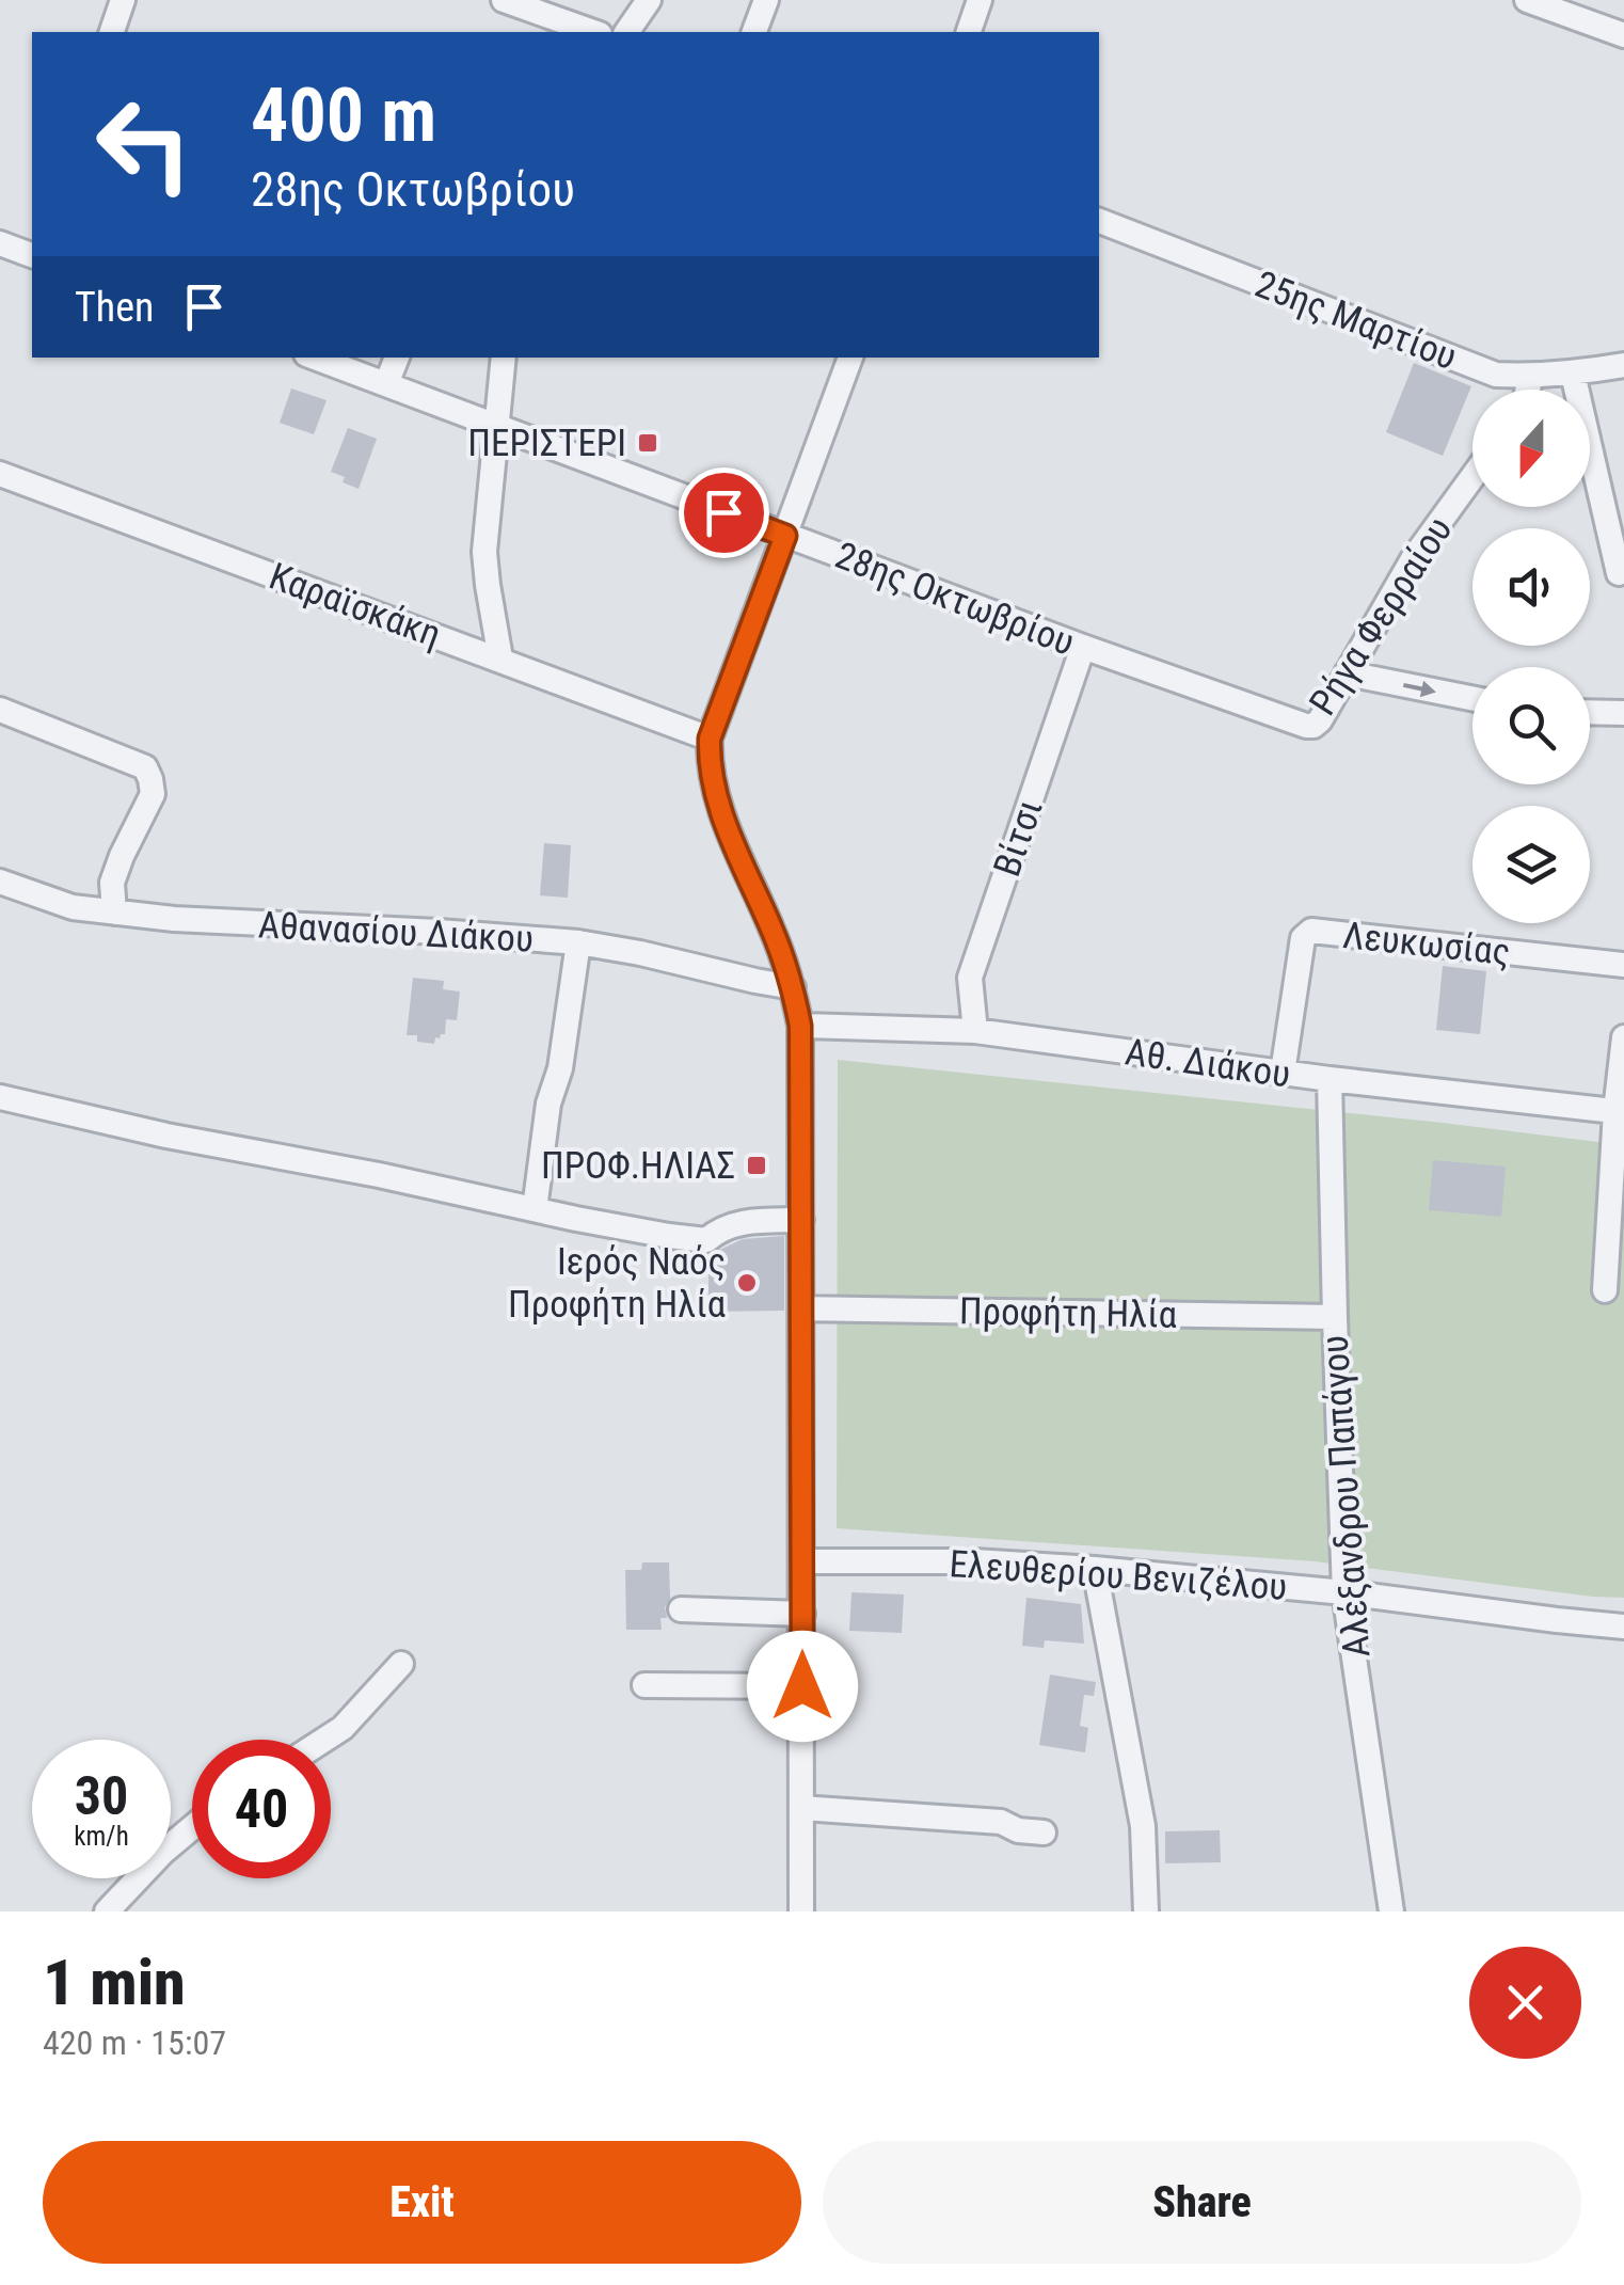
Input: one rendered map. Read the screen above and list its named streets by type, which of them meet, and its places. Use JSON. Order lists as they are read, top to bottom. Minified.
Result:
{"streets":{"street":["25ης Μαρτίου","28ης Οκτωβρίου","Καραϊσκάκη","Ρήγα Φερραίου","Βίτσι","Αθανασίου Διάκου","Λευκωσίας","Αθ. Διάκου","Προφήτη Ηλία","Αλέξανδρου Παπάγου","Ελευθερίου Βενιζέλου"]},"crossings":[["28ης Οκτωβρίου","Ρήγα Φερραίου"],["28ης Οκτωβρίου","Βίτσι"],["Βίτσι","Αθ. Διάκου"],["Λευκωσίας","Αθ. Διάκου"],["Αθ. Διάκου","Αλέξανδρου Παπάγου"],["Προφήτη Ηλία","Αλέξανδρου Παπάγου"],["Αλέξανδρου Παπάγου","Ελευθερίου Βενιζέλου"]],"places":{"transit":["ΠΕΡΙΣΤΕΡΙ","ΠΡΟΦ.ΗΛΙΑΣ"],"other":["Ιερός Ναός Προφήτη Ηλία"]},"north":"bottom","page":{"turn":["400 m","28ης Οκτωβρίου"],"then":"Then","speed":"30 km/h","limit":"40","heading":["1 min","420 m · 15:07"],"buttons":["Exit","Share"]}}
